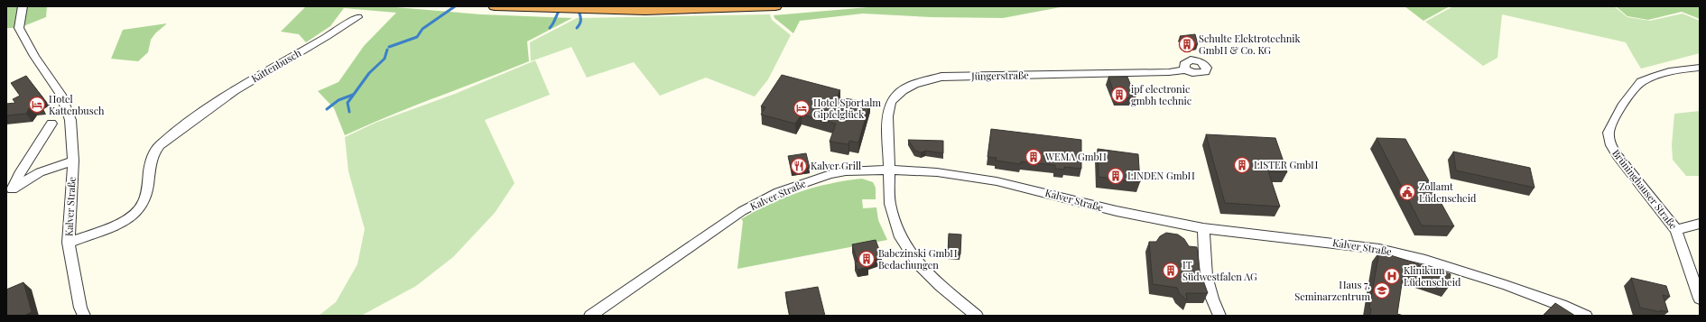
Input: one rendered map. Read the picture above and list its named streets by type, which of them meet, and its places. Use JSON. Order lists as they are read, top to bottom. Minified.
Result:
{"streets":{"street":["Kattenbusch","Jüngerstraße","Brüninghauser Straße","Kalver Straße"]},"crossings":[["Kattenbusch","Kalver Straße"],["Jüngerstraße","Kalver Straße"]],"places":{"building":["Schulte Elektrotechnik GmbH & Co. KG","ipf electronic gmbh technic","WEMA GmbH","LISTER GmbH","LINDEN GmbH","Babczinski GmbH Bedachungen","IT Südwestfalen AG"],"hotel":["Hotel Kattenbusch","Hotel Sportalm Gipfelglück"],"restaurant":["Kalver Grill"],"public building":["Zollamt Lüdenscheid"],"hospital":["Klinikum Lüdenscheid"],"school or university":["Haus 7, Seminarzentrum"]}}
